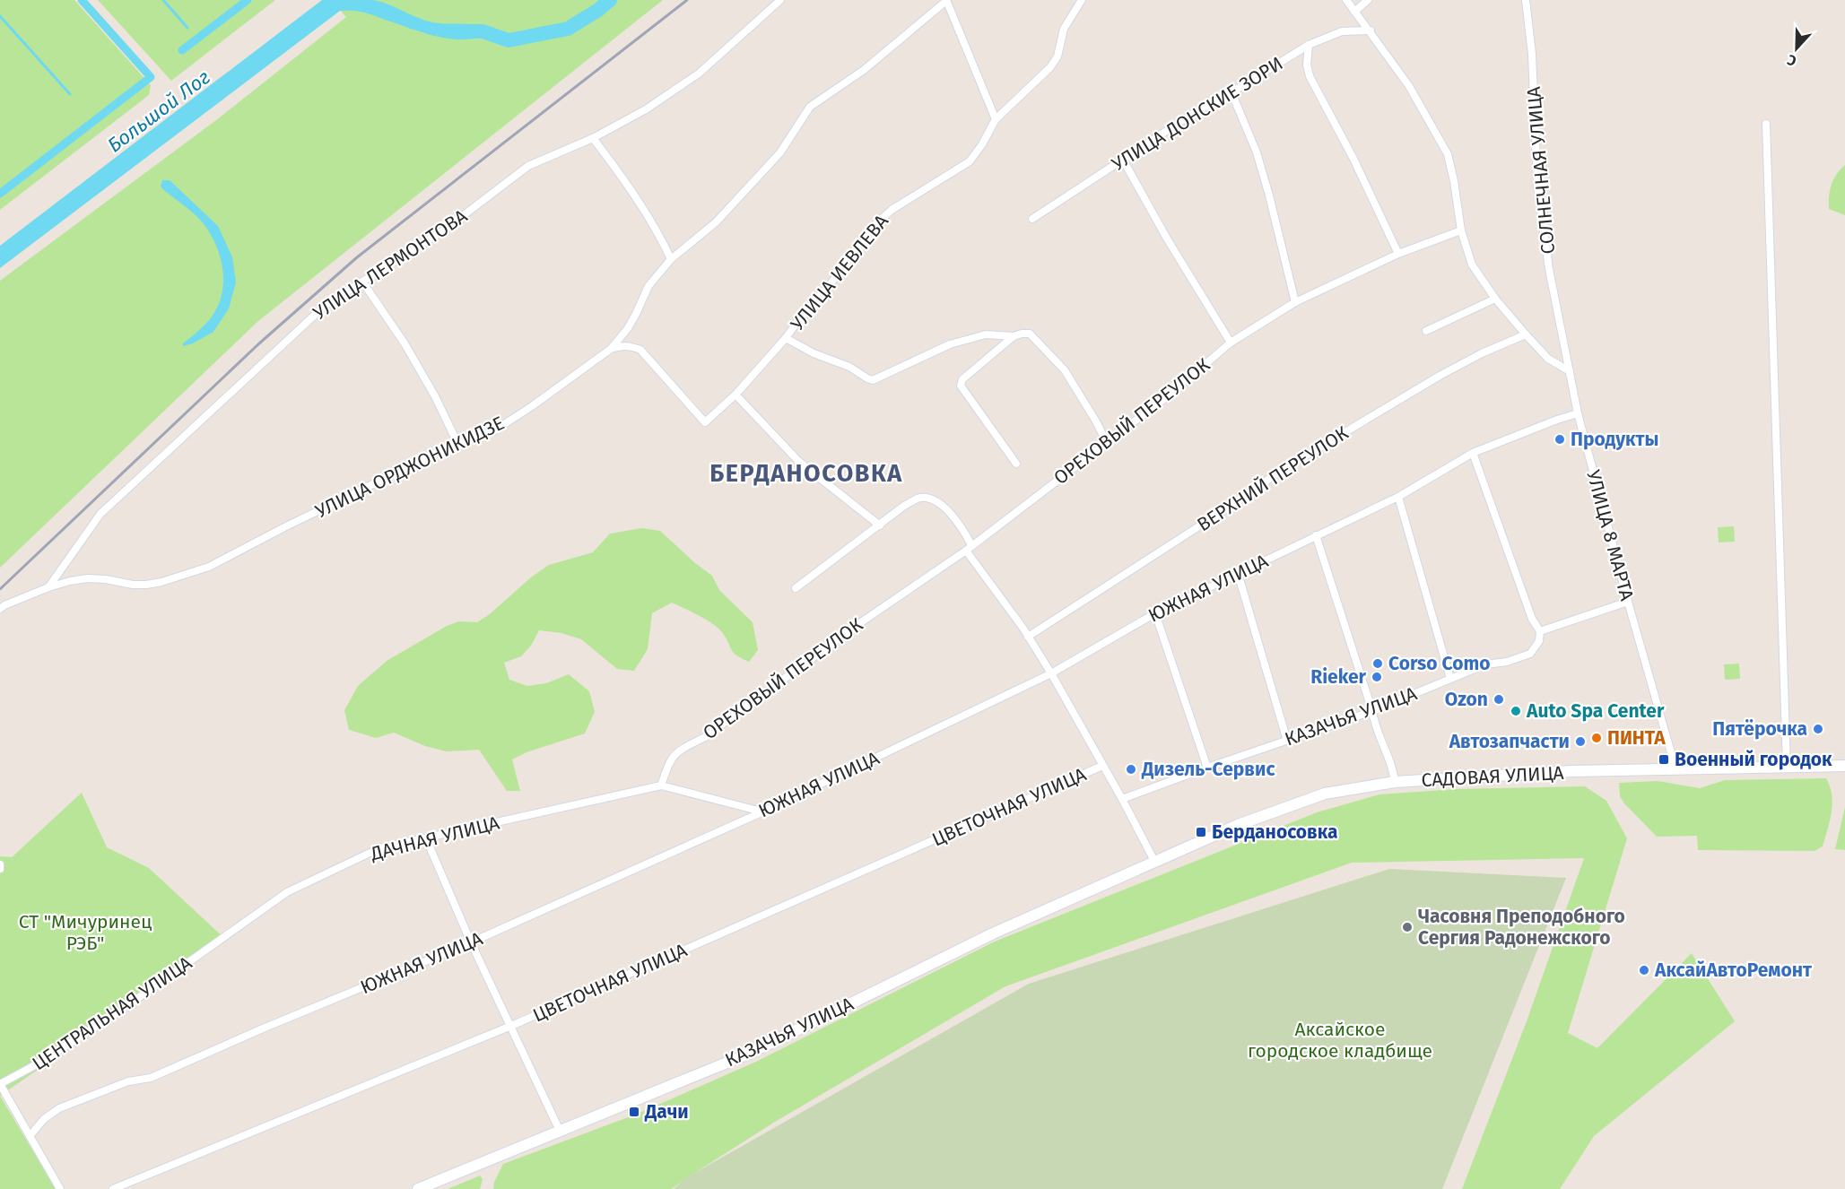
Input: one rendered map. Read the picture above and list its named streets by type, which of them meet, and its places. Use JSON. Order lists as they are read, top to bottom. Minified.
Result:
{"streets":{"main road":["КАЗАЧЬЯ УЛИЦА","САДОВАЯ УЛИЦА"],"street":["УЛИЦА ДОНСКИЕ ЗОРИ","СОЛНЕЧНАЯ УЛИЦА","УЛИЦА ЛЕРМОНТОВА","УЛИЦА ИЕВЛЕВА","ОРЕХОВЫЙ ПЕРЕУЛОК","УЛИЦА ОРДЖОНИКИДЗЕ","ВЕРХНИЙ ПЕРЕУЛОК","УЛИЦА 8 МАРТА","ЮЖНАЯ УЛИЦА","ЦВЕТОЧНАЯ УЛИЦА","ДАЧНАЯ УЛИЦА","ЦЕНТРАЛЬНАЯ УЛИЦА"]},"crossings":[["СОЛНЕЧНАЯ УЛИЦА","УЛИЦА 8 МАРТА"],["УЛИЦА ЛЕРМОНТОВА","УЛИЦА ОРДЖОНИКИДЗЕ"],["УЛИЦА ИЕВЛЕВА","УЛИЦА ОРДЖОНИКИДЗЕ"],["ОРЕХОВЫЙ ПЕРЕУЛОК","ДАЧНАЯ УЛИЦА"],["УЛИЦА 8 МАРТА","ЮЖНАЯ УЛИЦА"],["УЛИЦА 8 МАРТА","САДОВАЯ УЛИЦА"],["КАЗАЧЬЯ УЛИЦА","САДОВАЯ УЛИЦА"],["ДАЧНАЯ УЛИЦА","ЦЕНТРАЛЬНАЯ УЛИЦА"]],"districts":["БЕРДАНОСОВКА"],"water":["Большой Лог"],"parks":["СТ \"Мичуринец РЭБ\"","Аксайское городское кладбище"],"places":{"other":["Продукты","Corso Como","Rieker","Ozon","Auto Spa Center","Пятёрочка","ПИНТА","Автозапчасти","Дизель-Сервис","Часовня Преподобного Сергия Радонежского","АксайАвтоРемонт"],"transit":["Военный городок","Берданосовка","Дачи"]},"north":"bottom"}
